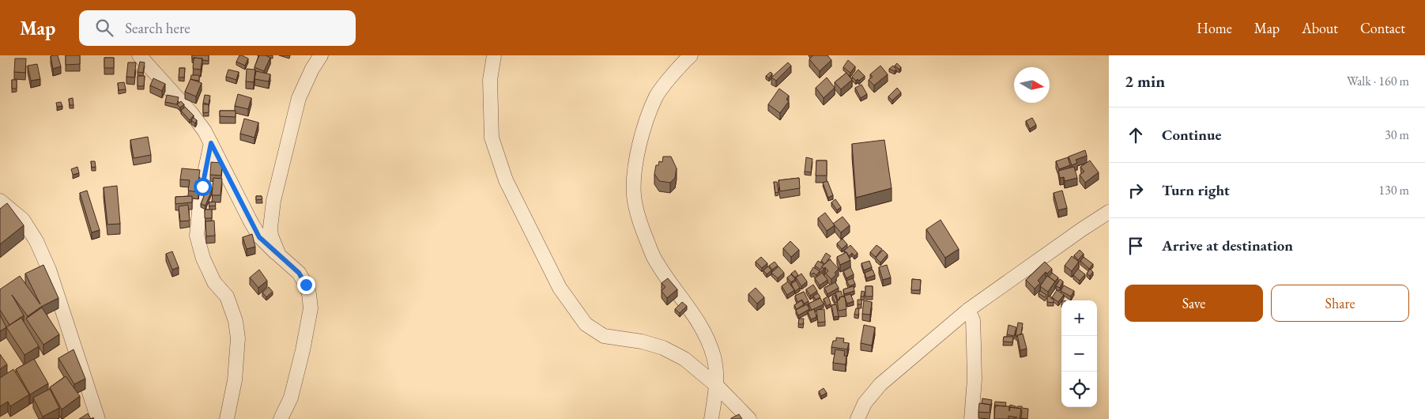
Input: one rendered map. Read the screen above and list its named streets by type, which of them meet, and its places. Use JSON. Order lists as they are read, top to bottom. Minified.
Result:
{"north":"right","page":{"header":"Map","search":"Search here","nav":["Home","Map","About","Contact"],"heading":["2 min","Walk · 160 m"],"list":[["Continue","30 m"],["Turn right","130 m"],"Arrive at destination"],"buttons":["Save","Share"],"map_buttons":["+","−"]}}
